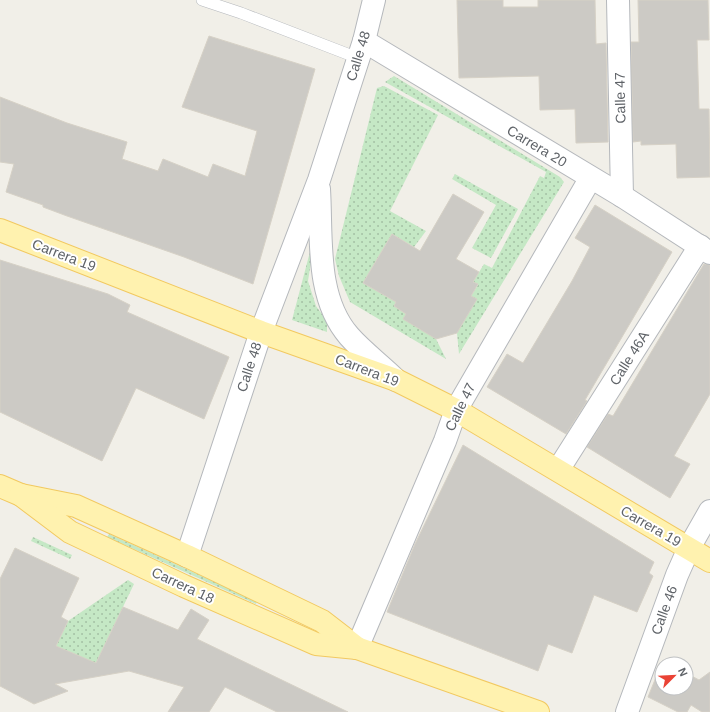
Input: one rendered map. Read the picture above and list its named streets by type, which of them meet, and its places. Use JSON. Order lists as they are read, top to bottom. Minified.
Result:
{"streets":{"main road":["Carrera 19","Carrera 18"],"street":["Calle 48","Calle 47","Carrera 20","Calle 46A","Calle 46"]},"crossings":[["Calle 48","Carrera 20"],["Calle 48","Carrera 19"],["Calle 48","Carrera 18"],["Calle 47","Carrera 20"],["Calle 47","Carrera 19"],["Calle 47","Carrera 18"],["Carrera 20","Calle 46A"],["Carrera 19","Calle 46A"],["Carrera 19","Calle 46"]],"north":"top right"}
